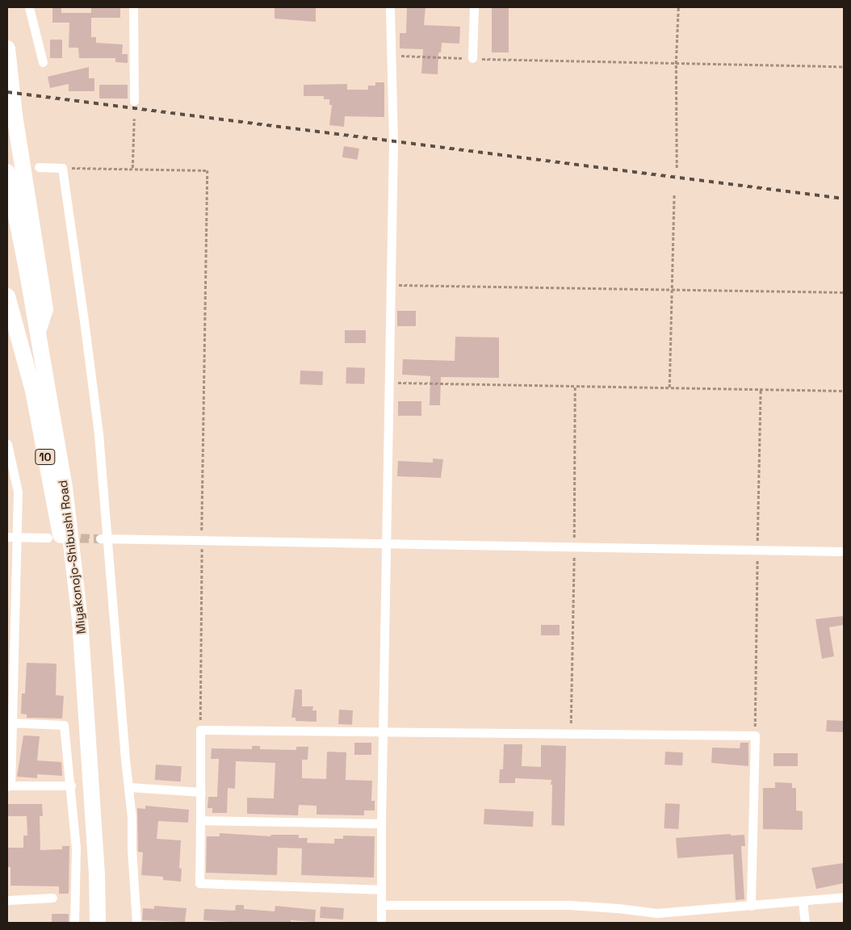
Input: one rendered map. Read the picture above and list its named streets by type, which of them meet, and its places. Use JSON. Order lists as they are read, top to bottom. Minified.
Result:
{"streets":{"highway":["10","Miyakonojo-Shibushi Road"]},"crossings":[["10","Miyakonojo-Shibushi Road"]]}
